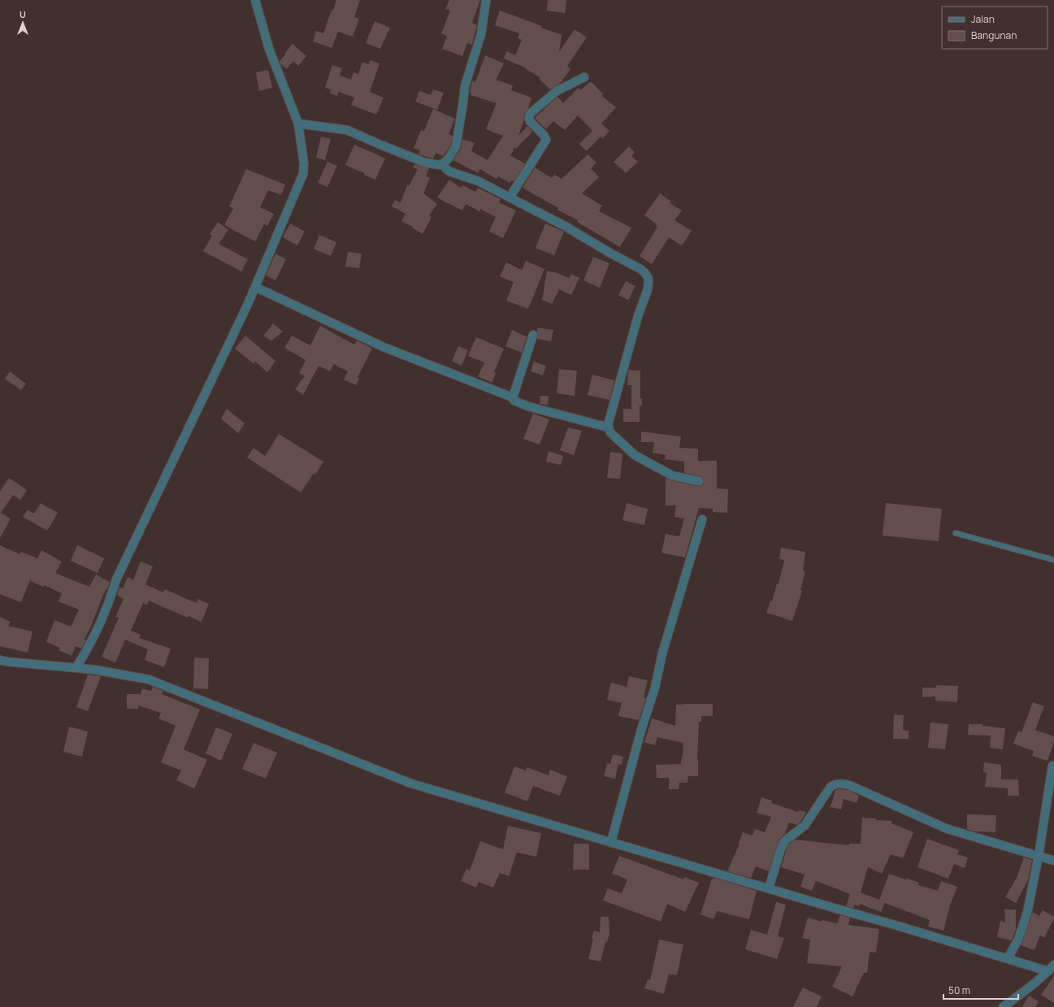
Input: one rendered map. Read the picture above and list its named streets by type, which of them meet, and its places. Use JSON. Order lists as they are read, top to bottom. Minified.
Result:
{"legend":["Jalan","Bangunan"],"scale_bar":"50 m","north":"top"}
